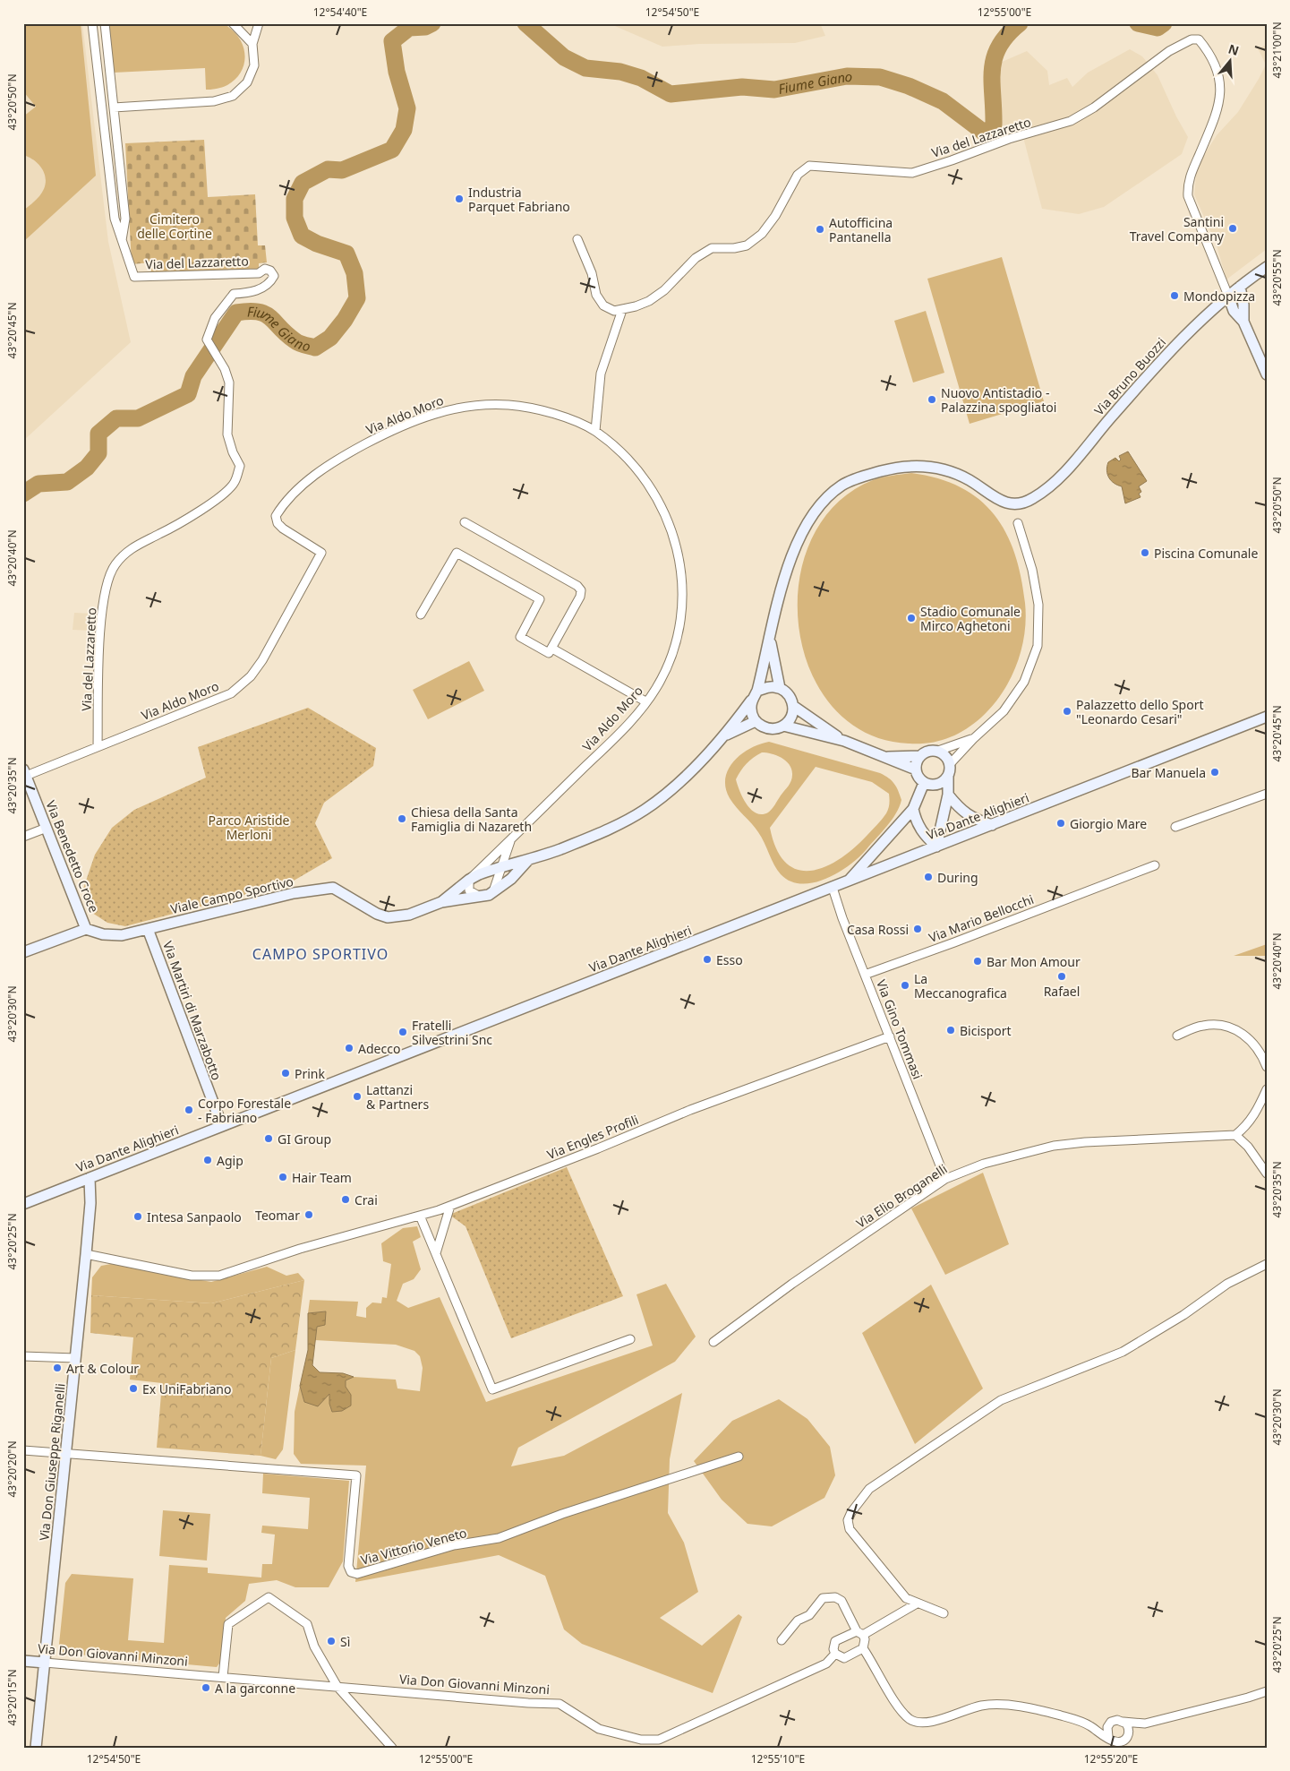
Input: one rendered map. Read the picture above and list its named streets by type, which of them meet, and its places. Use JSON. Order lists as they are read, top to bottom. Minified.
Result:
{"streets":{"street":["Via del Lazzaretto","Via Bruno Buozzi","Via Aldo Moro","Via Dante Alighieri","Via Benedetto Croce","Viale Campo Sportivo","Via Mario Bellocchi","Via Martiri di Marzabotto","Via Gino Tommasi","Via Engles Profili","Via Elio Broganelli","Via Don Giuseppe Riganelli","Via Vittorio Veneto","Via Don Giovanni Minzoni"]},"crossings":[["Via del Lazzaretto","Via Bruno Buozzi"],["Via del Lazzaretto","Via Aldo Moro"],["Via Aldo Moro","Via Benedetto Croce"],["Via Aldo Moro","Viale Campo Sportivo"],["Via Dante Alighieri","Via Martiri di Marzabotto"],["Via Dante Alighieri","Via Gino Tommasi"],["Via Dante Alighieri","Via Don Giuseppe Riganelli"],["Via Benedetto Croce","Viale Campo Sportivo"],["Viale Campo Sportivo","Via Martiri di Marzabotto"],["Via Mario Bellocchi","Via Gino Tommasi"],["Via Gino Tommasi","Via Engles Profili"],["Via Gino Tommasi","Via Elio Broganelli"],["Via Engles Profili","Via Don Giuseppe Riganelli"],["Via Don Giuseppe Riganelli","Via Vittorio Veneto"],["Via Don Giuseppe Riganelli","Via Don Giovanni Minzoni"]],"districts":["CAMPO SPORTIVO"],"water":["Fiume Giano"],"parks":["Cimitero delle Cortine","Parco Aristide Merloni"],"places":["Industria Parquet Fabriano","Santini Travel Company","Autofficina Pantanella","Mondopizza","Nuovo Antistadio - Palazzina spogliatoi","Piscina Comunale","Stadio Comunale Mirco Aghetoni","Palazzetto dello Sport \"Leonardo Cesari\"","Bar Manuela","Chiesa della Santa Famiglia di Nazareth","Giorgio Mare","During","Casa Rossi","Esso","Bar Mon Amour","Rafael","La Meccanografica","Bicisport","Fratelli Silvestrini Snc","Adecco","Prink","Lattanzi & Partners","Corpo Forestale - Fabriano","GI Group","Agip","Hair Team","Crai","Teomar","Intesa Sanpaolo","Art & Colour","Ex UniFabriano","Sì","A la garconne"],"north":"top","coordinates":["12°54'40\"E","12°54'50\"E","12°55'00\"E","43°21'00\"N","43°20'50\"N","43°20'55\"N","43°20'45\"N","43°20'40\"N","43°20'35\"N","43°20'30\"N","43°20'25\"N","43°20'20\"N","43°20'15\"N","12°55'10\"E","12°55'20\"E"]}
